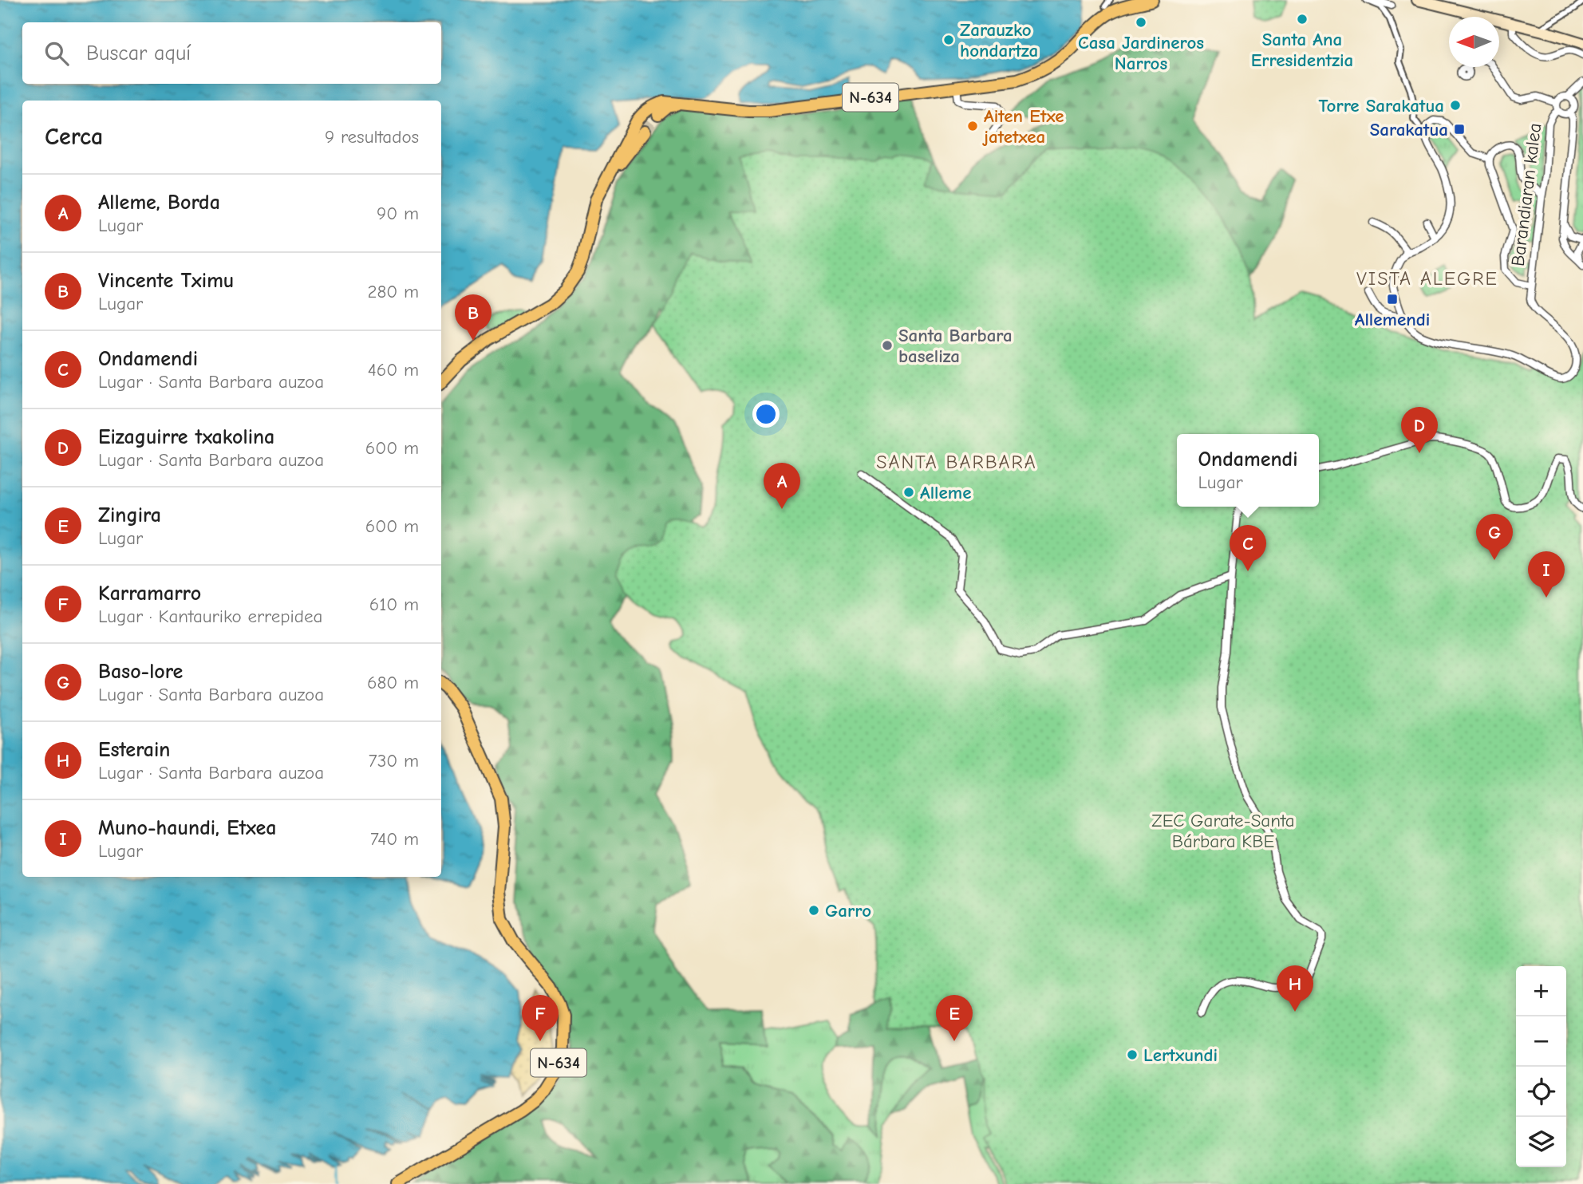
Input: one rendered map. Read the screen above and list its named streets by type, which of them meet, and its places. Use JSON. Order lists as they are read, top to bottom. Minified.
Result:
{"streets":{"highway":["N-634"],"street":["Barandiaran kalea"]},"districts":["VISTA ALEGRE","SANTA BARBARA"],"parks":["ZEC Garate-Santa Bárbara KBE"],"places":{"other":["Santa Ana Erresidentzia","Casa Jardineros Narros","Zarauzko hondartza","Torre Sarakatua","Aiten Etxe jatetxea","Santa Barbara baseliza","Alleme","Garro","Lertxundi"],"transit":["Sarakatua","Allemendi"]},"north":"left","page":{"search":"Buscar aquí","heading":["Cerca","9 resultados"],"list":[{"mark":"A","name":"Alleme, Borda","note":"Lugar","value":"90 m"},{"mark":"B","name":"Vincente Tximu","note":"Lugar","value":"280 m"},{"mark":"C","name":"Ondamendi","note":"Lugar · Santa Barbara auzoa","value":"460 m"},{"mark":"D","name":"Eizaguirre txakolina","note":"Lugar · Santa Barbara auzoa","value":"600 m"},{"mark":"E","name":"Zingira","note":"Lugar","value":"600 m"},{"mark":"F","name":"Karramarro","note":"Lugar · Kantauriko errepidea","value":"610 m"},{"mark":"G","name":"Baso-lore","note":"Lugar · Santa Barbara auzoa","value":"680 m"},{"mark":"H","name":"Esterain","note":"Lugar · Santa Barbara auzoa","value":"730 m"},{"mark":"I","name":"Muno-haundi, Etxea","note":"Lugar","value":"740 m"}],"pins":["B","D","A","G","C","I","H","E","F"],"popup":["Ondamendi","Lugar"],"map_buttons":["+","−"]}}
